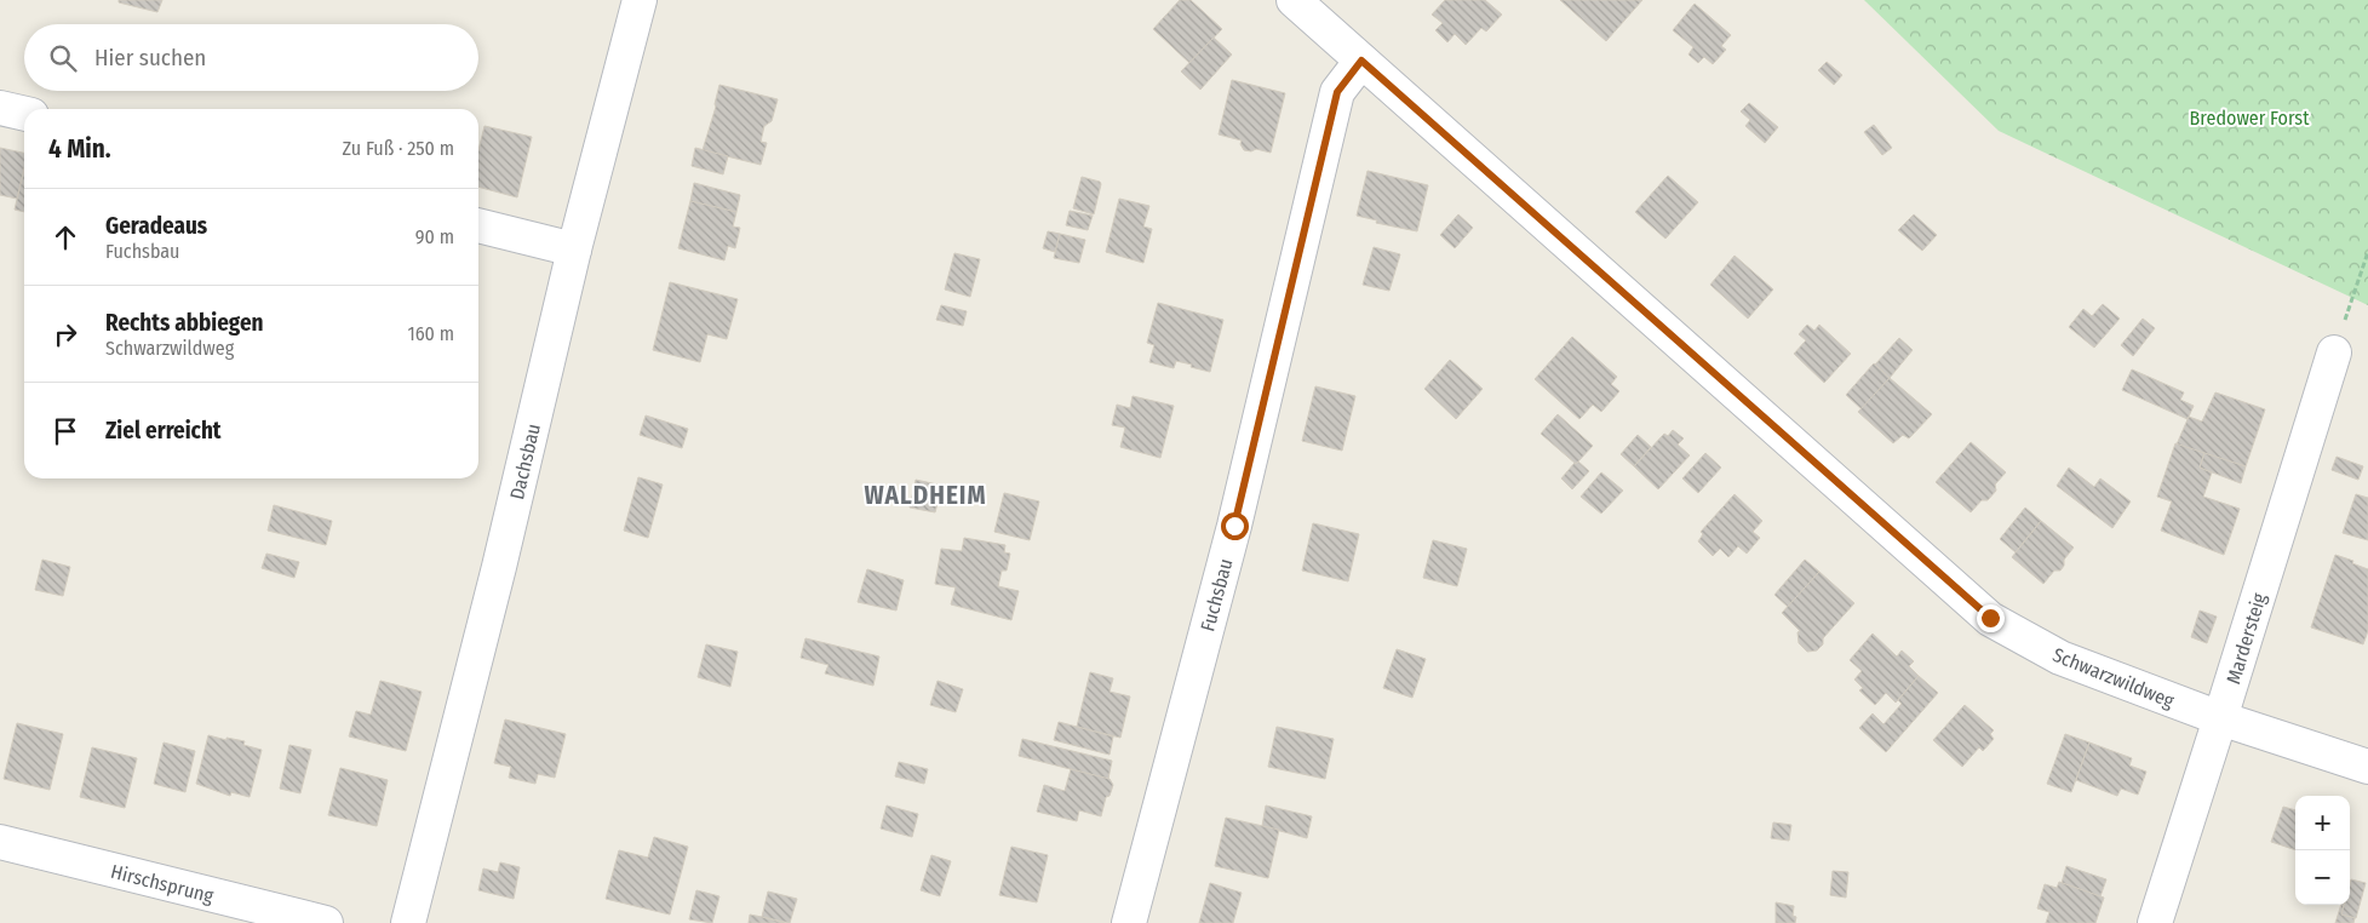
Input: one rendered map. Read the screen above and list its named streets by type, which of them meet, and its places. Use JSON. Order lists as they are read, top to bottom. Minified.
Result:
{"streets":{"street":["Dachsbau","Fuchsbau","Mardersteig","Schwarzwildweg","Hirschsprung"]},"crossings":[["Fuchsbau","Schwarzwildweg"],["Mardersteig","Schwarzwildweg"]],"districts":["WALDHEIM"],"parks":["Bredower Forst"],"page":{"search":"Hier suchen","heading":["4 Min.","Zu Fuß · 250 m"],"list":[["Geradeaus","Fuchsbau","90 m"],["Rechts abbiegen","Schwarzwildweg","160 m"],"Ziel erreicht"],"map_buttons":["+","−"]}}
